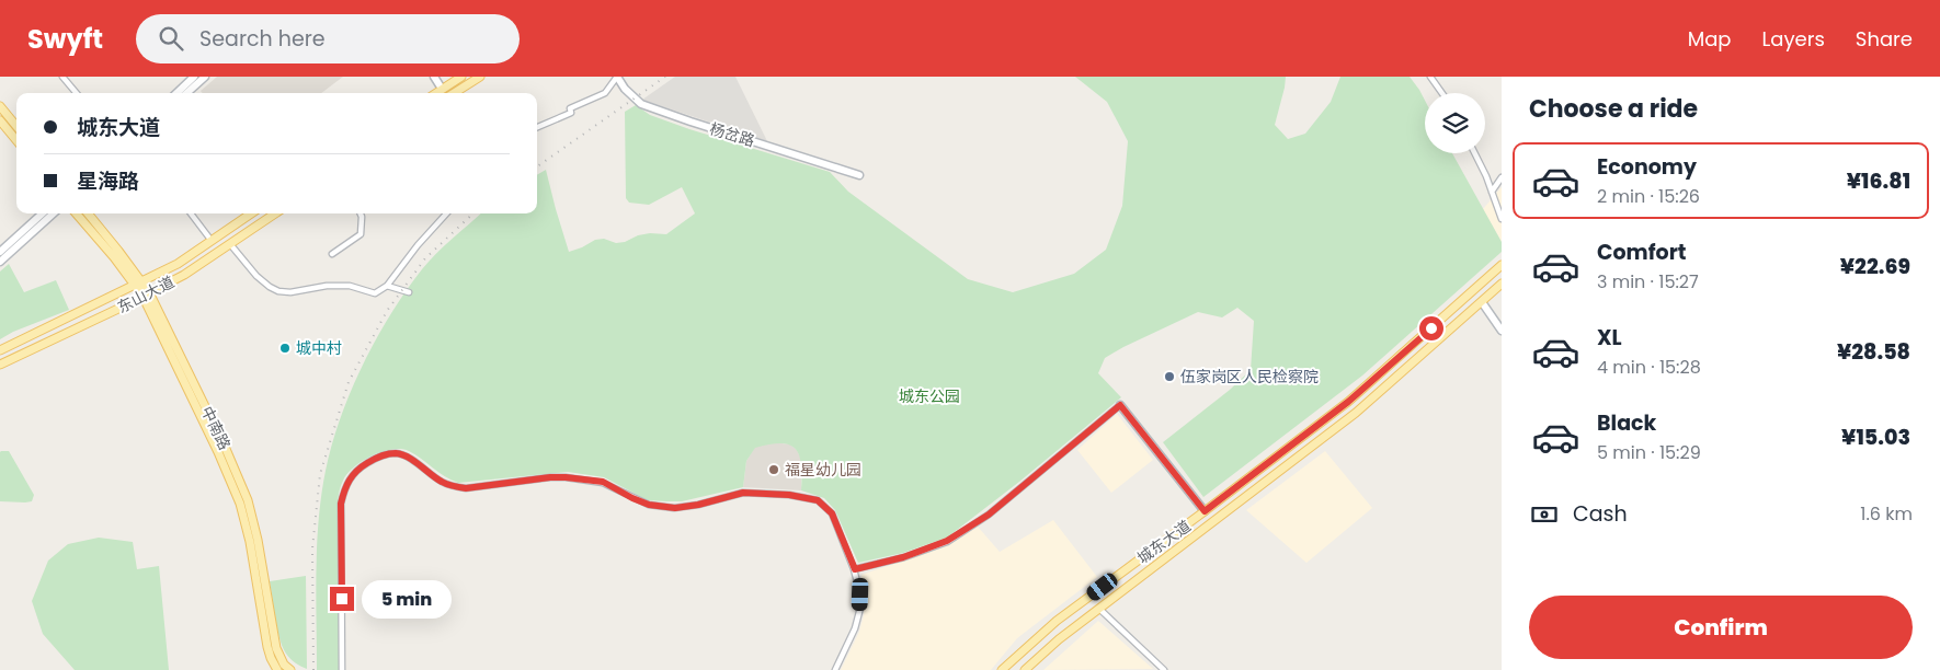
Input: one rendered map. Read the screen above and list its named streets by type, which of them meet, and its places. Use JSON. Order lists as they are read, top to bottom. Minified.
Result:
{"streets":{"main road":["东山大道","中南路","城东大道"],"street":["杨岔路"]},"crossings":[["东山大道","中南路"]],"parks":["城东公园"],"places":["城中村","伍家岗区人民检察院","福星幼儿园"],"page":{"header":"Swyft","search":"Search here","nav":["Map","Layers","Share"],"heading":"Choose a ride","banner":["城东大道","星海路"],"list":[{"name":"Economy","note":"2 min · 15:26","value":"¥16.81"},{"name":"Comfort","note":"3 min · 15:27","value":"¥22.69"},{"name":"XL","note":"4 min · 15:28","value":"¥28.58"},{"name":"Black","note":"5 min · 15:29","value":"¥15.03"}],"pay":["Cash","1.6 km"],"bubble":"5 min","buttons":"Confirm"}}
